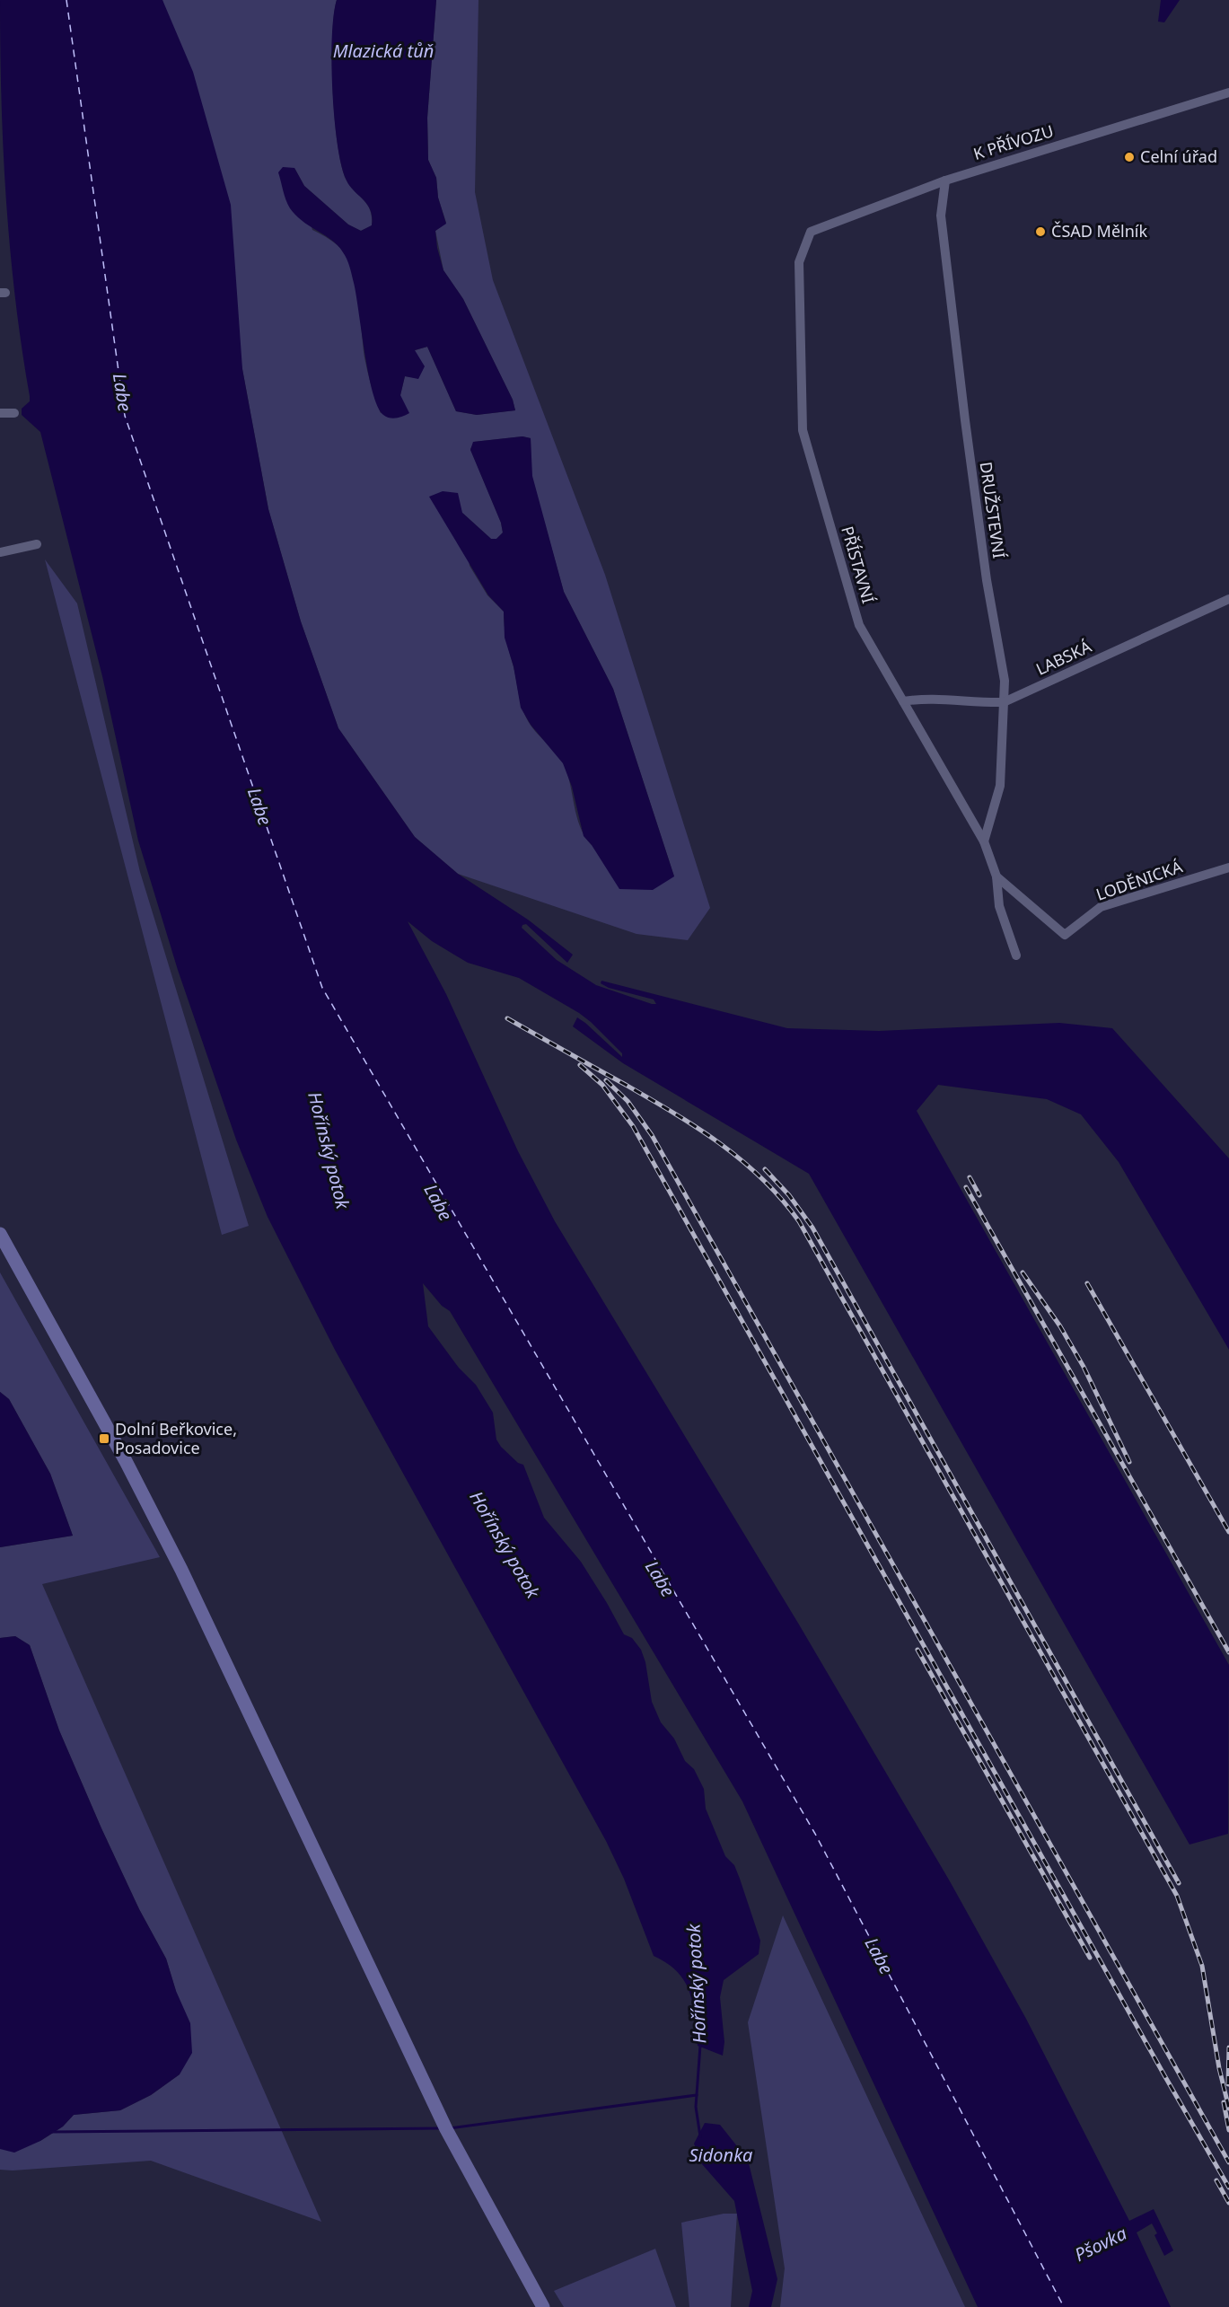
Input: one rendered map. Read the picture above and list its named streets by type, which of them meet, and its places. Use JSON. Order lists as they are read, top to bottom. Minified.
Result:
{"streets":{"street":["K PŘÍVOZU","DRUŽSTEVNÍ","PŘÍSTAVNÍ","LABSKÁ","LODĚNICKÁ"]},"crossings":[["K PŘÍVOZU","DRUŽSTEVNÍ"],["K PŘÍVOZU","PŘÍSTAVNÍ"],["DRUŽSTEVNÍ","PŘÍSTAVNÍ"],["DRUŽSTEVNÍ","LABSKÁ"],["PŘÍSTAVNÍ","LABSKÁ"],["PŘÍSTAVNÍ","LODĚNICKÁ"]],"water":["Mlazická tůň","Labe","Hořínský potok","Sidonka","Pšovka"],"places":{"other":["Celní úřad","ČSAD Mělník"],"transit":["Dolní Beřkovice, Posadovice"]}}
